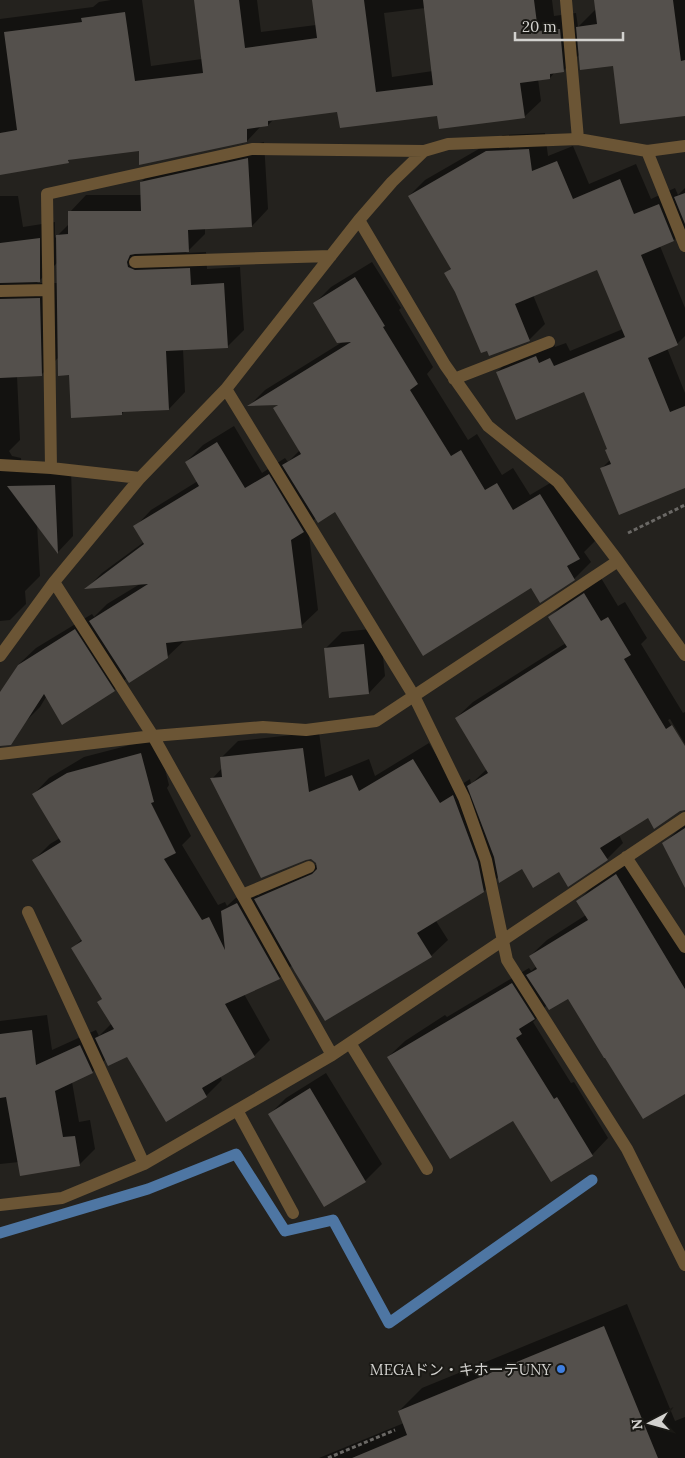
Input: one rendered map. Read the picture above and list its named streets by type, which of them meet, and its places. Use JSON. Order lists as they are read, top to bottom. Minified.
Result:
{"places":["MEGAドン・キホーテUNY"],"scale_bar":"20 m","north":"left"}
